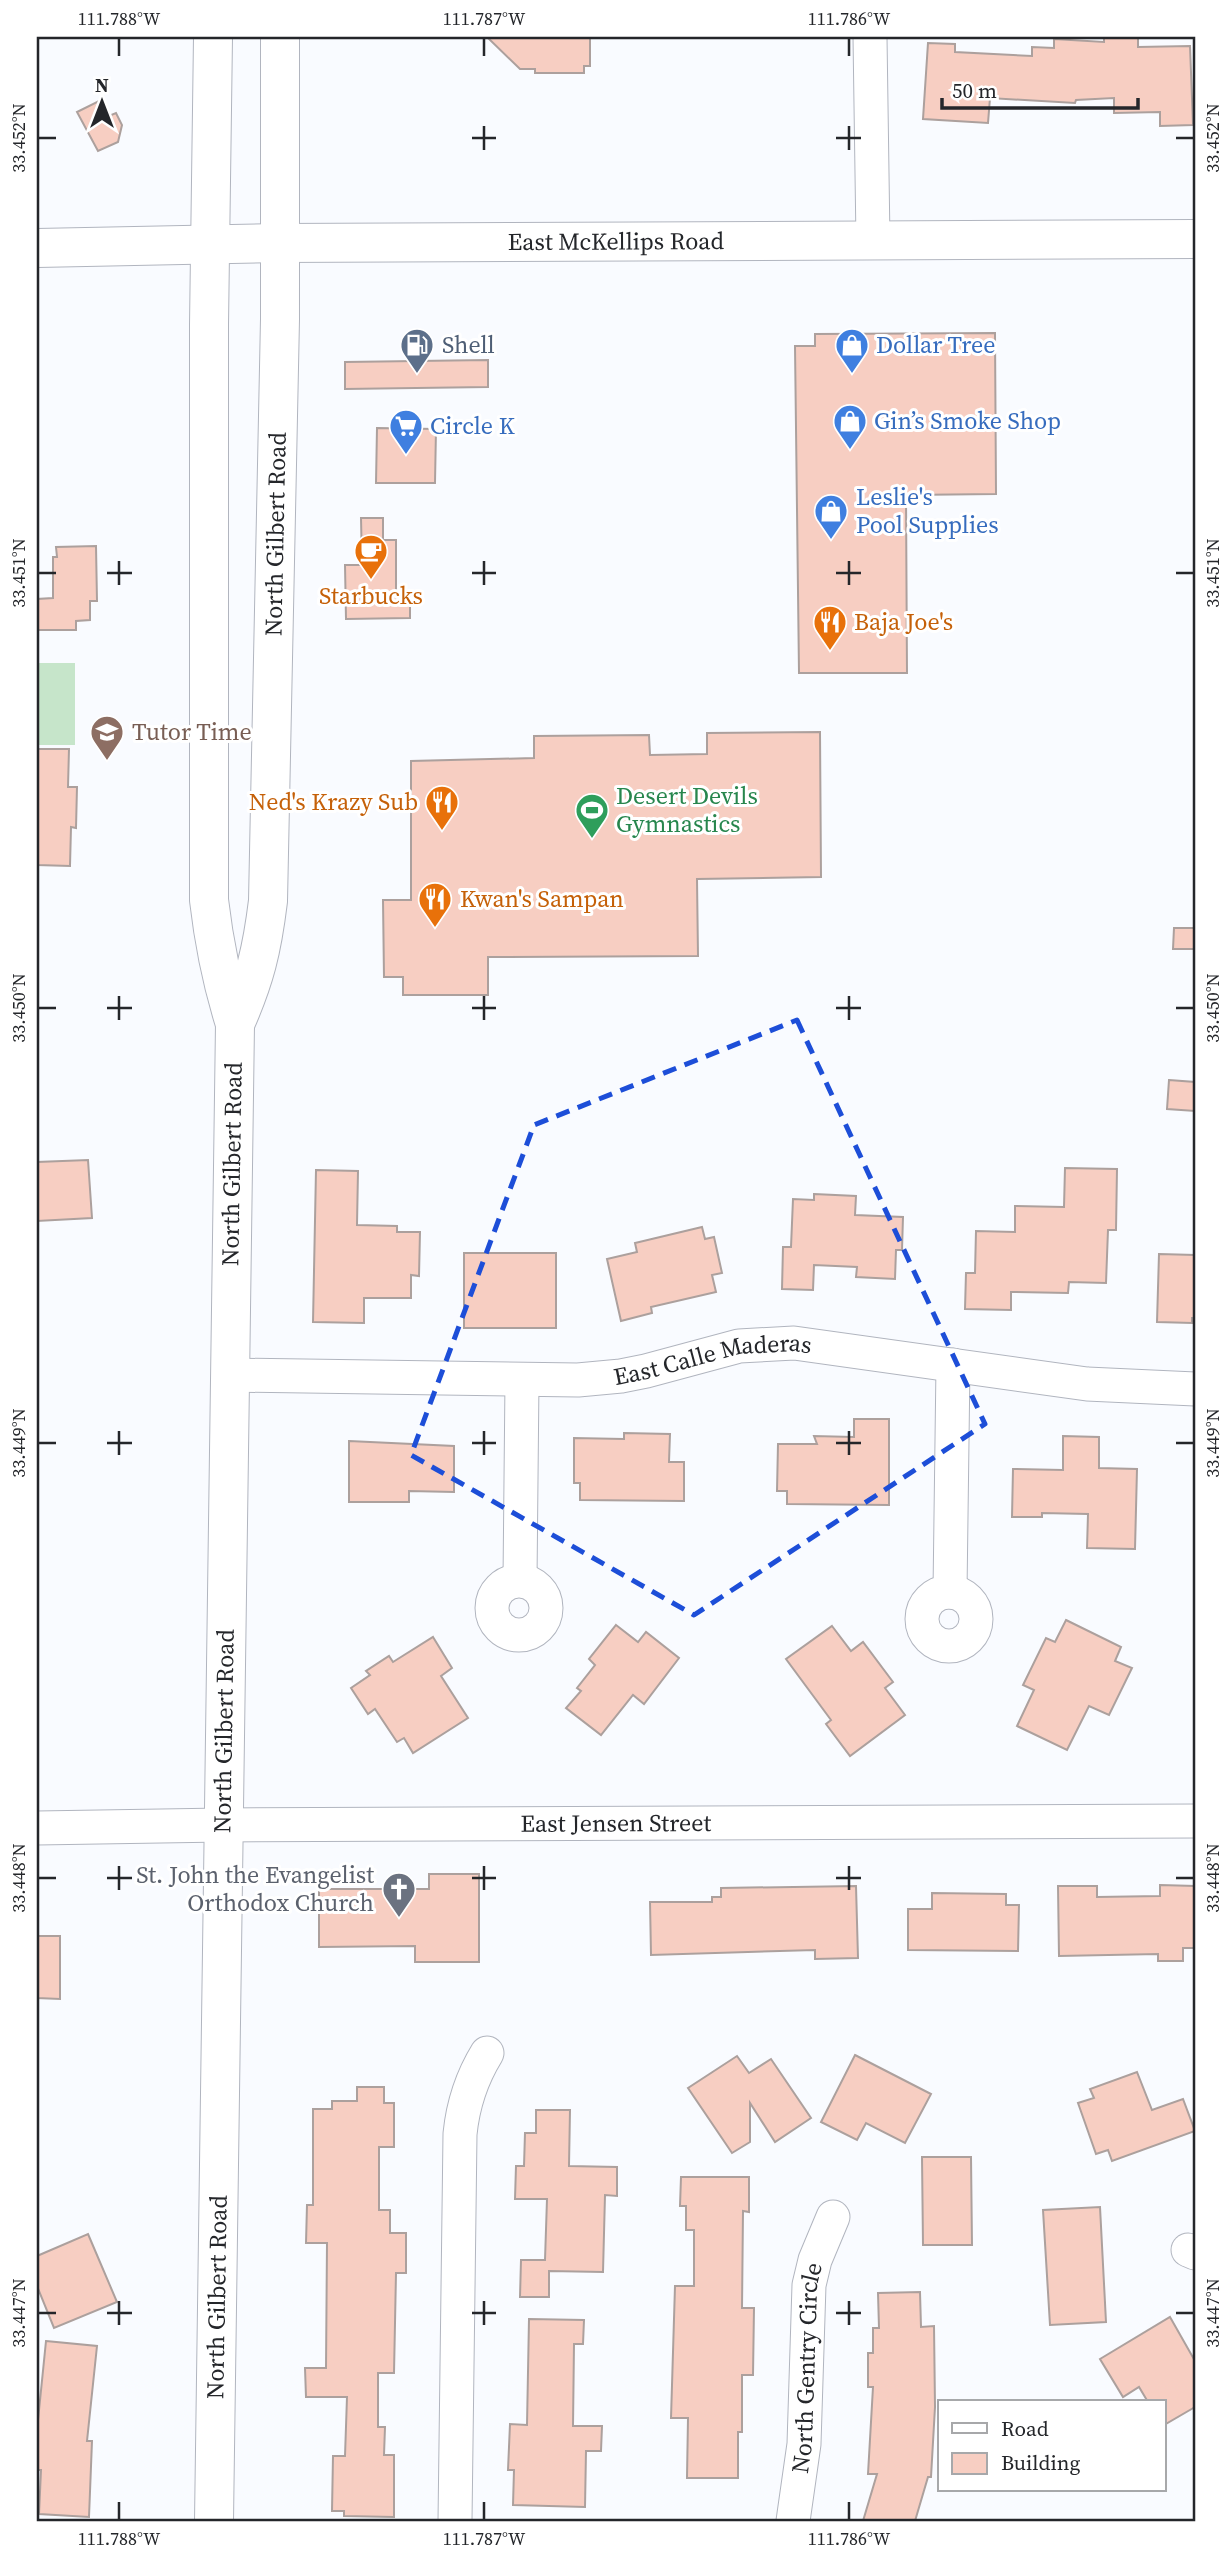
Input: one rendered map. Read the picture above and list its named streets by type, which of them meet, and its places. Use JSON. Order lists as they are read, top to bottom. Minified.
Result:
{"streets":{"main road":["East McKellips Road","North Gilbert Road"],"street":["East Calle Maderas","East Jensen Street","North Gentry Circle"]},"crossings":[["East McKellips Road","North Gilbert Road"],["North Gilbert Road","East Calle Maderas"],["North Gilbert Road","East Jensen Street"]],"places":{"fuel station":["Shell"],"shop":["Dollar Tree","Gin’s Smoke Shop","Leslie's Pool Supplies"],"supermarket":["Circle K"],"cafe":["Starbucks"],"restaurant":["Baja Joe's","Ned's Krazy Sub","Kwan's Sampan"],"school or university":["Tutor Time"],"sports":["Desert Devils Gymnastics"],"church":["St. John the Evangelist Orthodox Church"]},"legend":["Road","Building"],"scale_bar":"50 m","north":"top","coordinates":["111.788°W","111.787°W","111.786°W","33.452°N","33.451°N","33.450°N","33.449°N","33.448°N","33.447°N"]}
